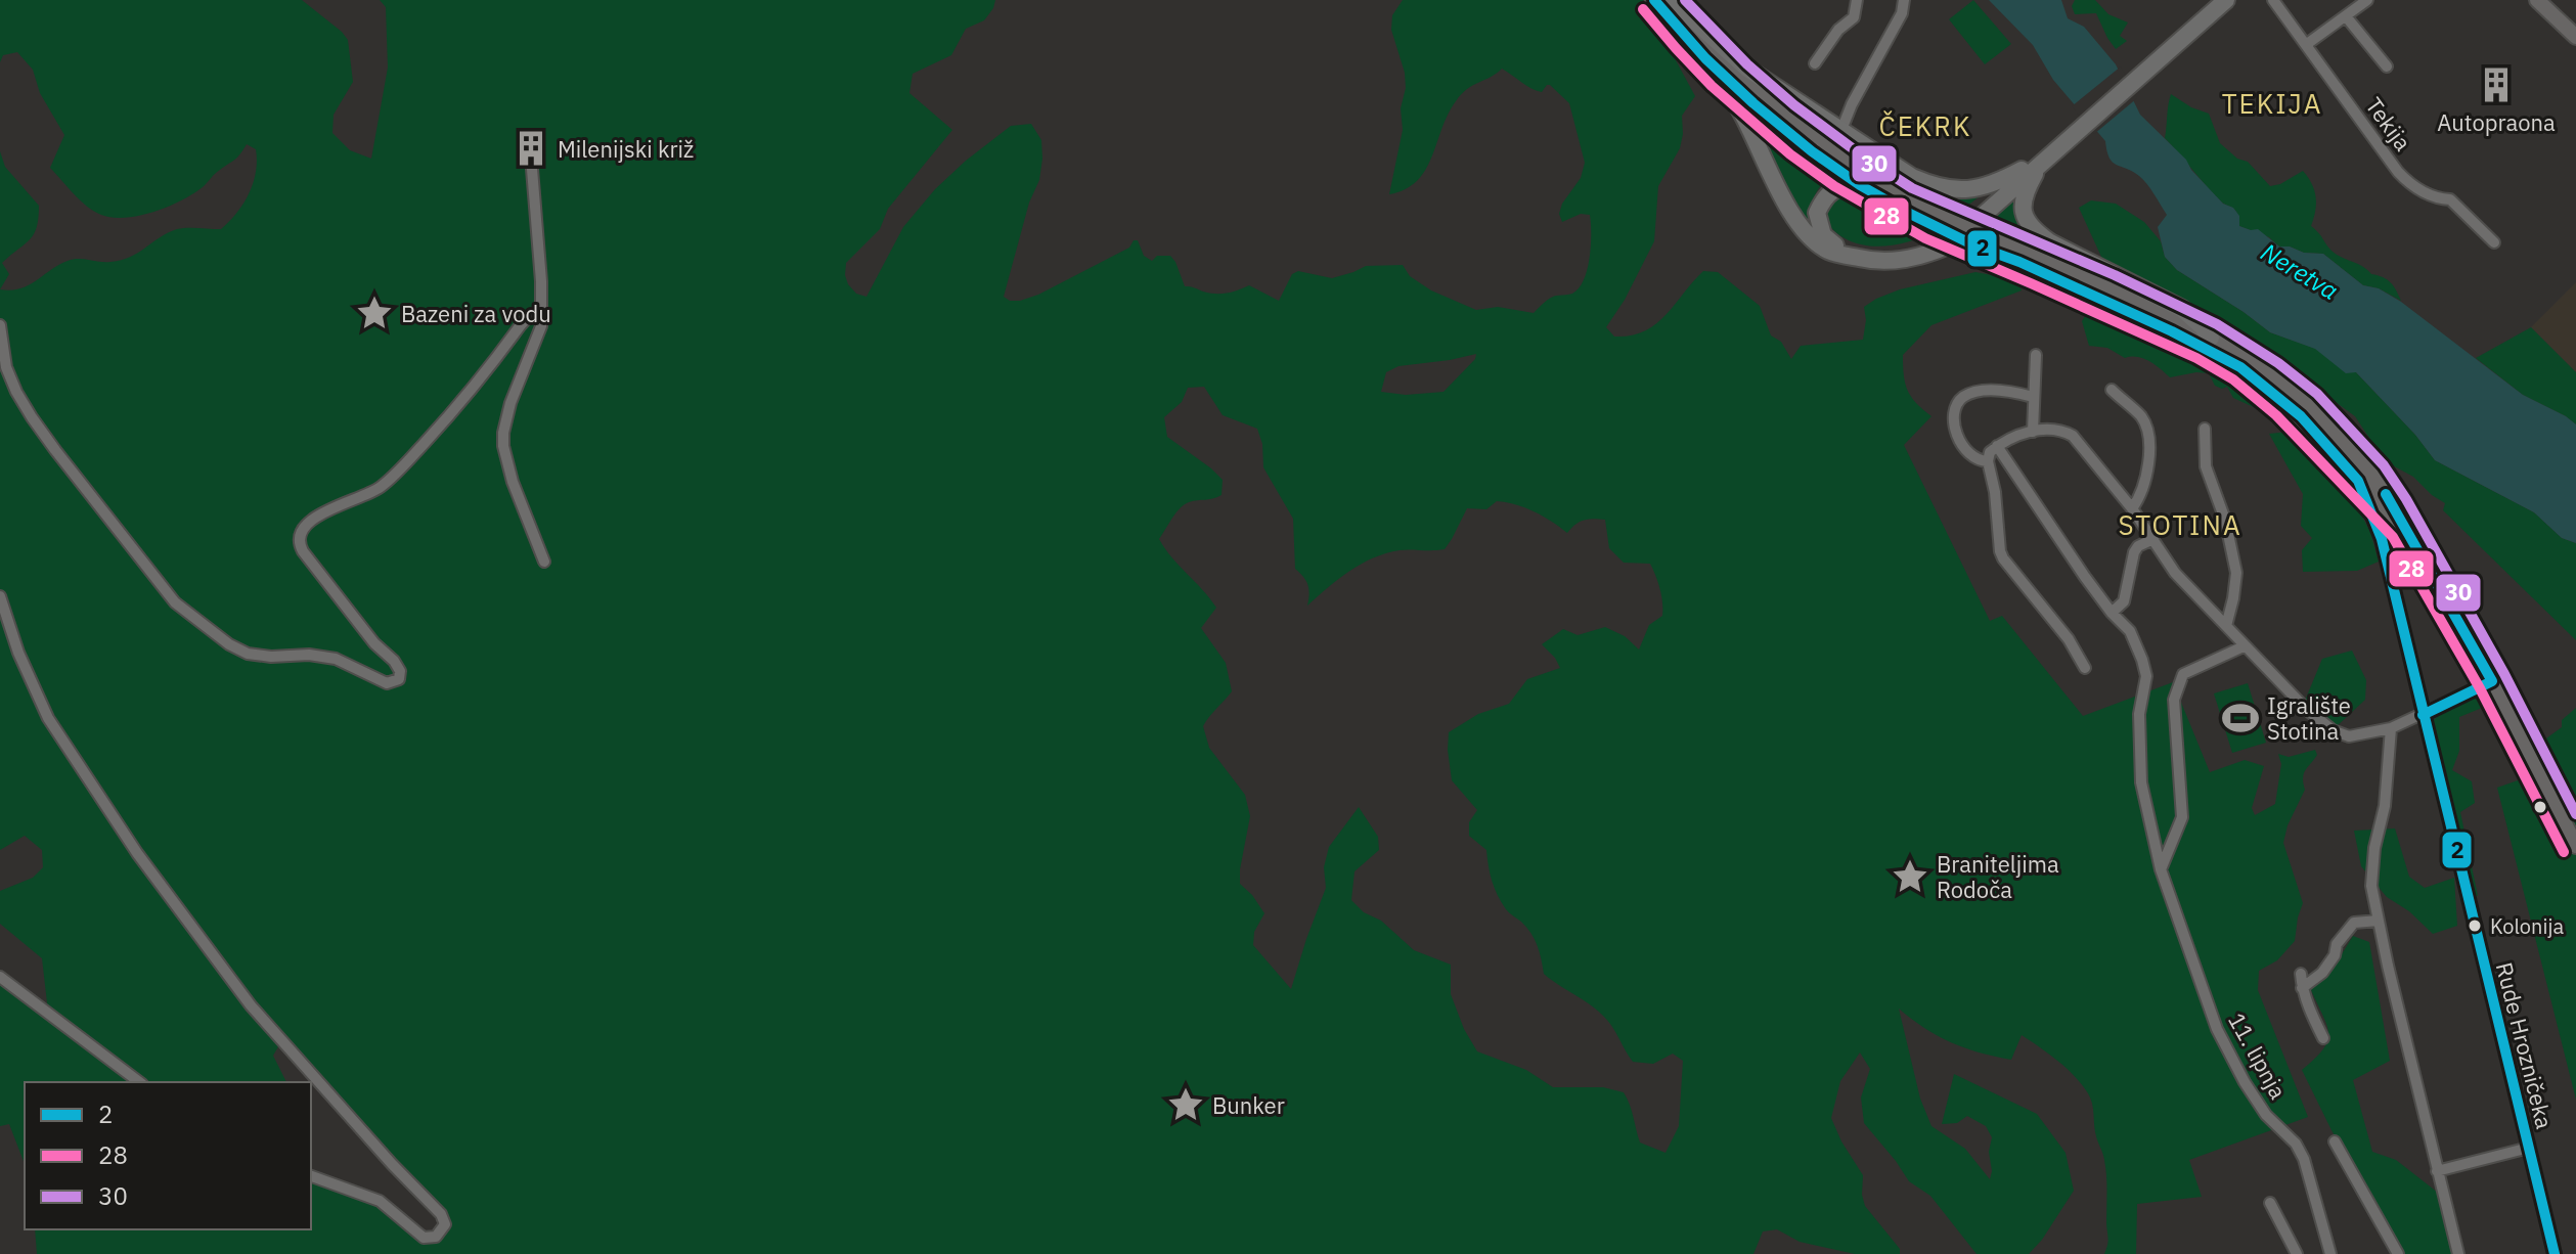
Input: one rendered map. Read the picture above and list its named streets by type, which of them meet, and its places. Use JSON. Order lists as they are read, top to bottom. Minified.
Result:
{"streets":{"street":["Tekija","Rude Hrozničeka","11. lipnja"]},"districts":["TEKIJA","ČEKRK","STOTINA"],"water":["Neretva"],"places":{"building":["Autopraona","Milenijski križ"],"place":["Bazeni za vodu","Braniteljima Rodoča","Bunker"],"sports":["Igralište Stotina"],"other":["Kolonija"]},"lines":["transit line 2","transit line 30","transit line 28"],"legend":["2","28","30"]}
